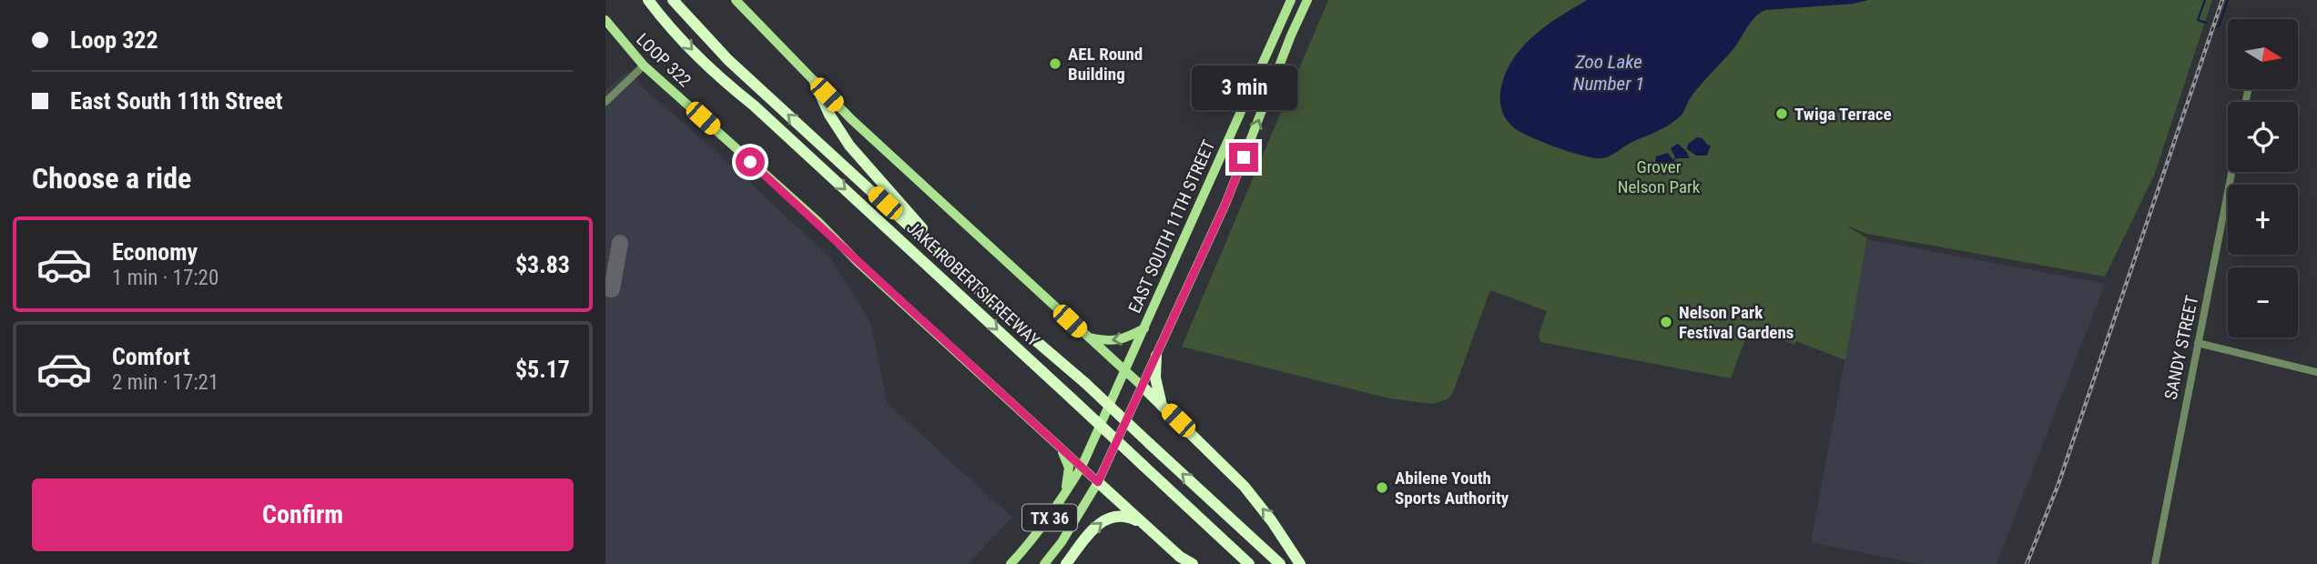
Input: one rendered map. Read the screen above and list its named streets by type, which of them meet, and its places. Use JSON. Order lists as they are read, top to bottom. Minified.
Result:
{"streets":{"highway":["JAKE ROBERTS FREEWAY"],"main road":["LOOP 322","EAST SOUTH 11TH STREET","TX 36"],"street":["SANDY STREET"]},"crossings":[["LOOP 322","EAST SOUTH 11TH STREET"],["LOOP 322","TX 36"],["EAST SOUTH 11TH STREET","TX 36"]],"water":["Zoo Lake Number 1"],"parks":["Grover Nelson Park"],"places":["AEL Round Building","Twiga Terrace","Nelson Park Festival Gardens","Abilene Youth Sports Authority"],"north":"right","page":{"banner":["Loop 322","East South 11th Street"],"map_buttons":["+","−"],"bubble":"3 min","heading":"Choose a ride","list":[{"name":"Economy","note":"1 min · 17:20","value":"$3.83"},{"name":"Comfort","note":"2 min · 17:21","value":"$5.17"}],"buttons":"Confirm"}}
